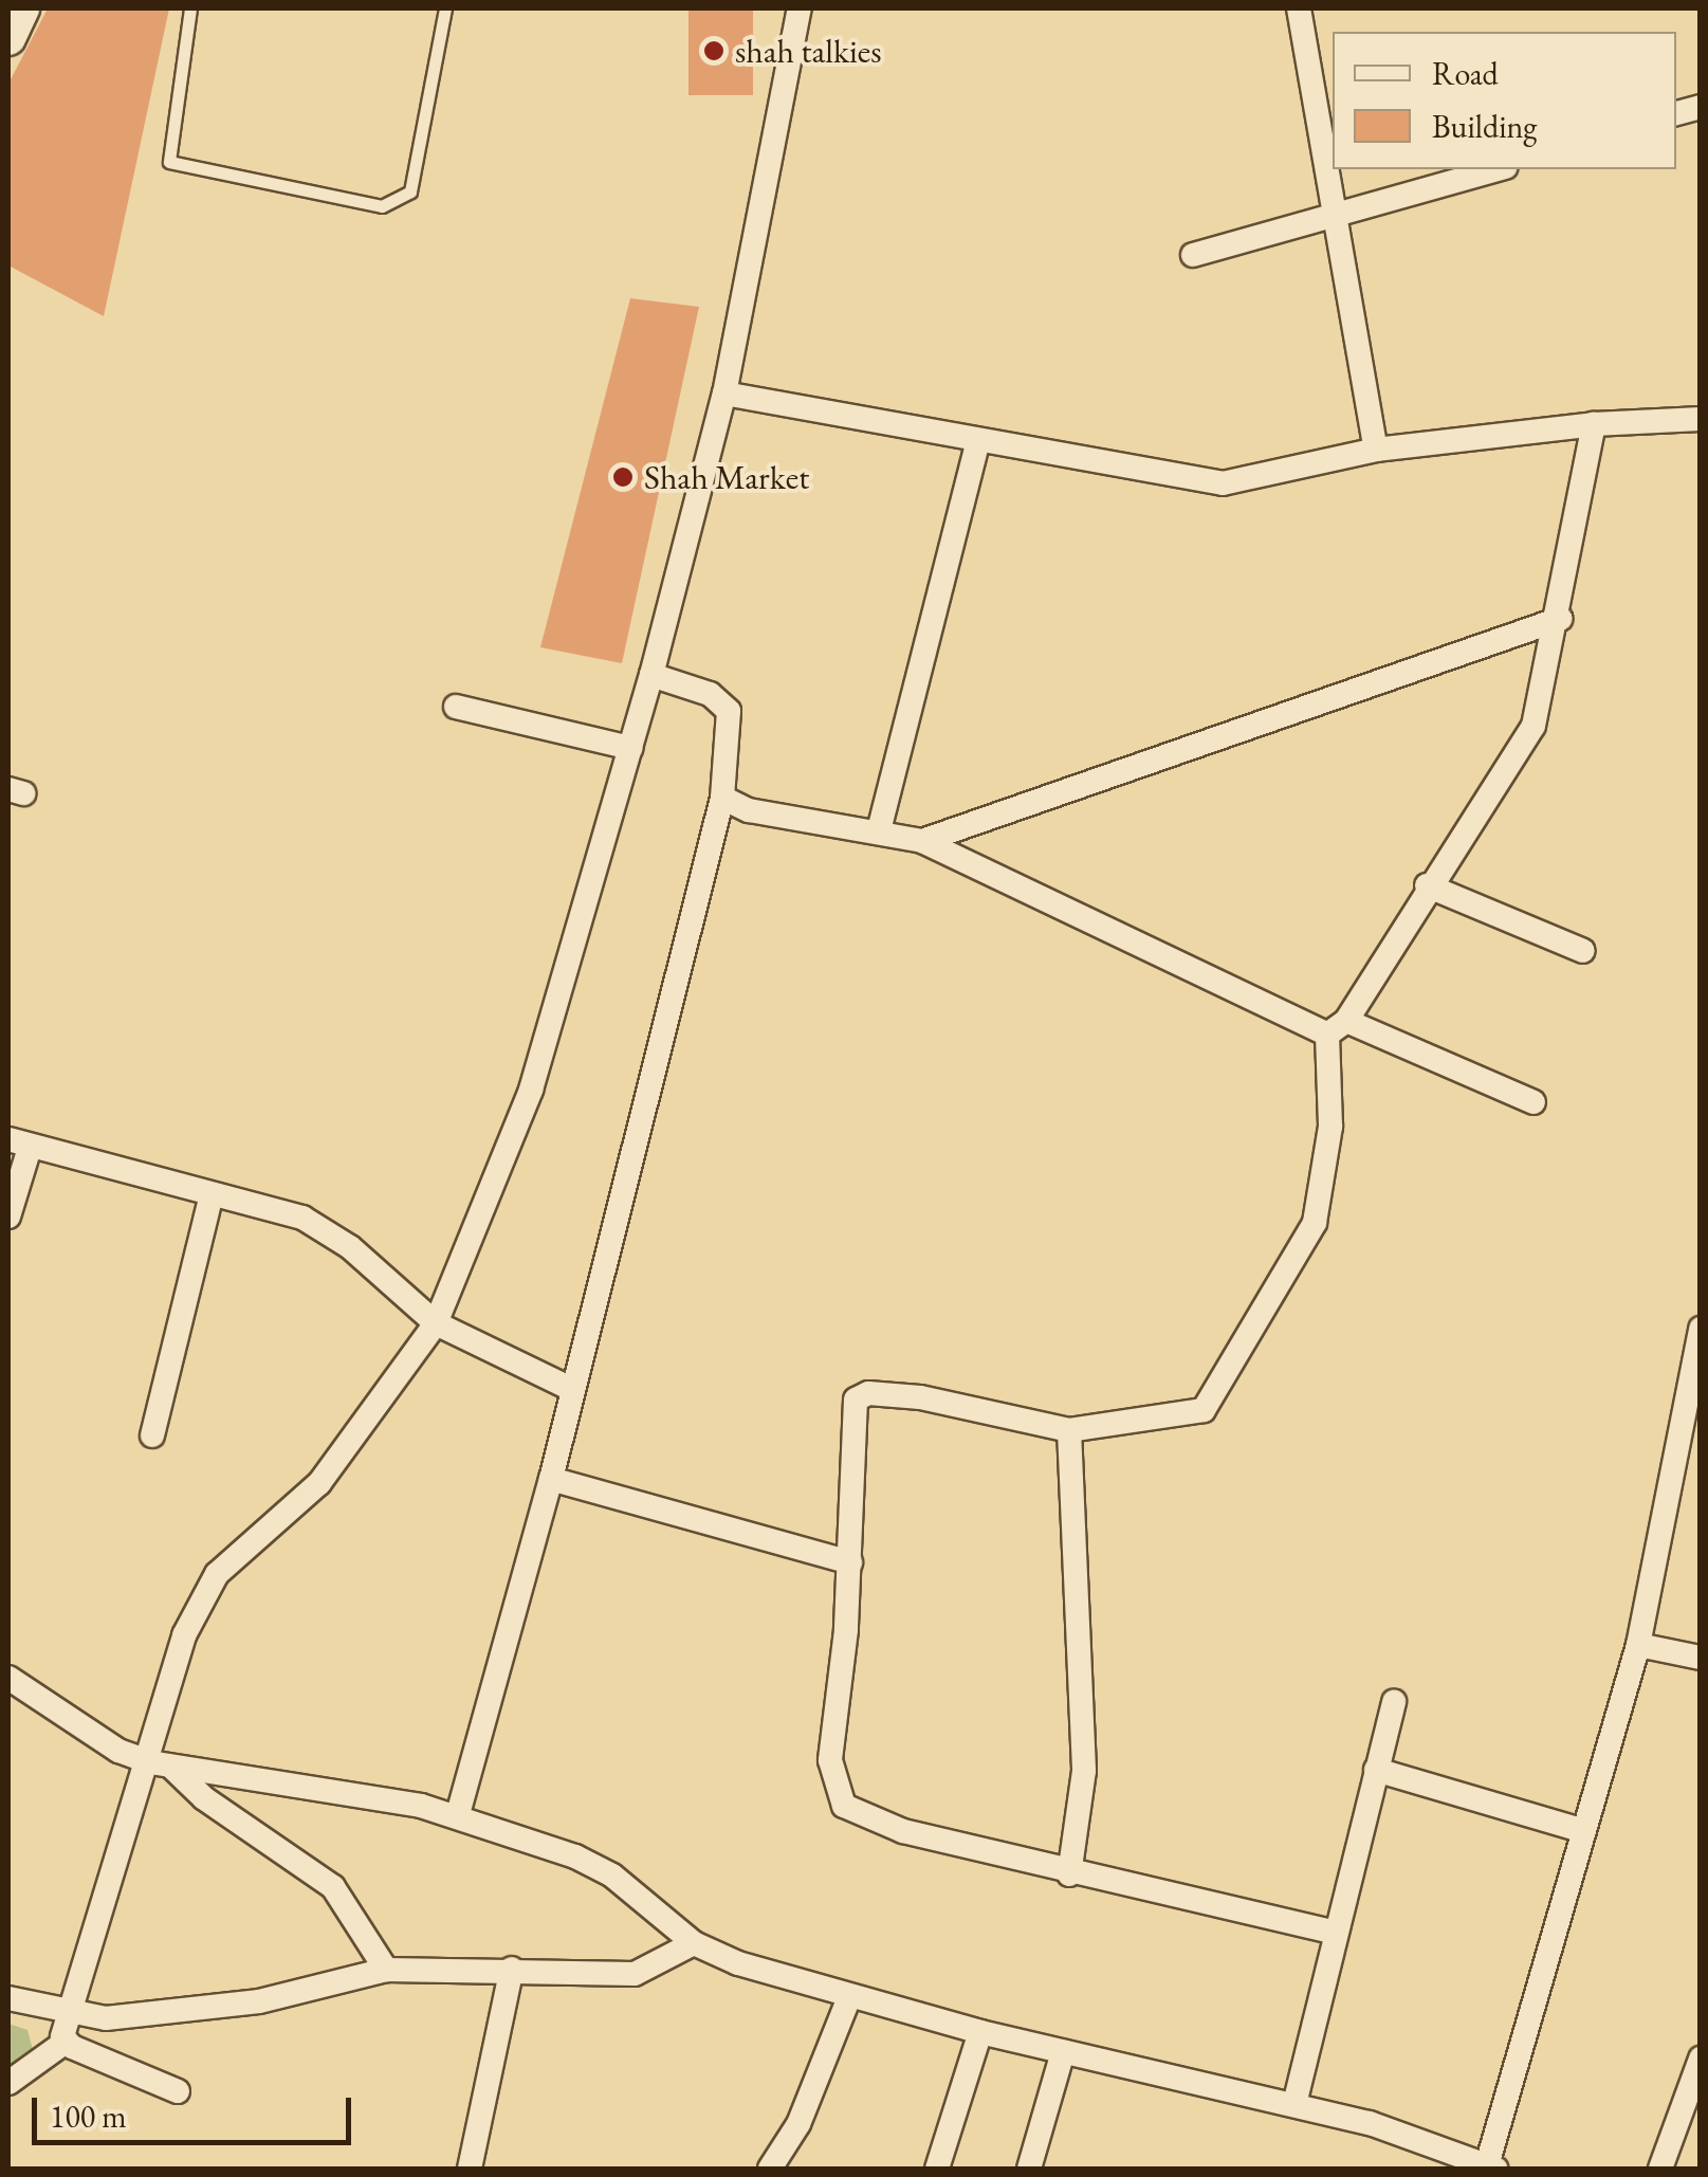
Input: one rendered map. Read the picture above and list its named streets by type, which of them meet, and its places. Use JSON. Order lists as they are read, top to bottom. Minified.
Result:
{"places":["shah talkies","Shah Market"],"legend":["Road","Building"],"scale_bar":"100 m"}
